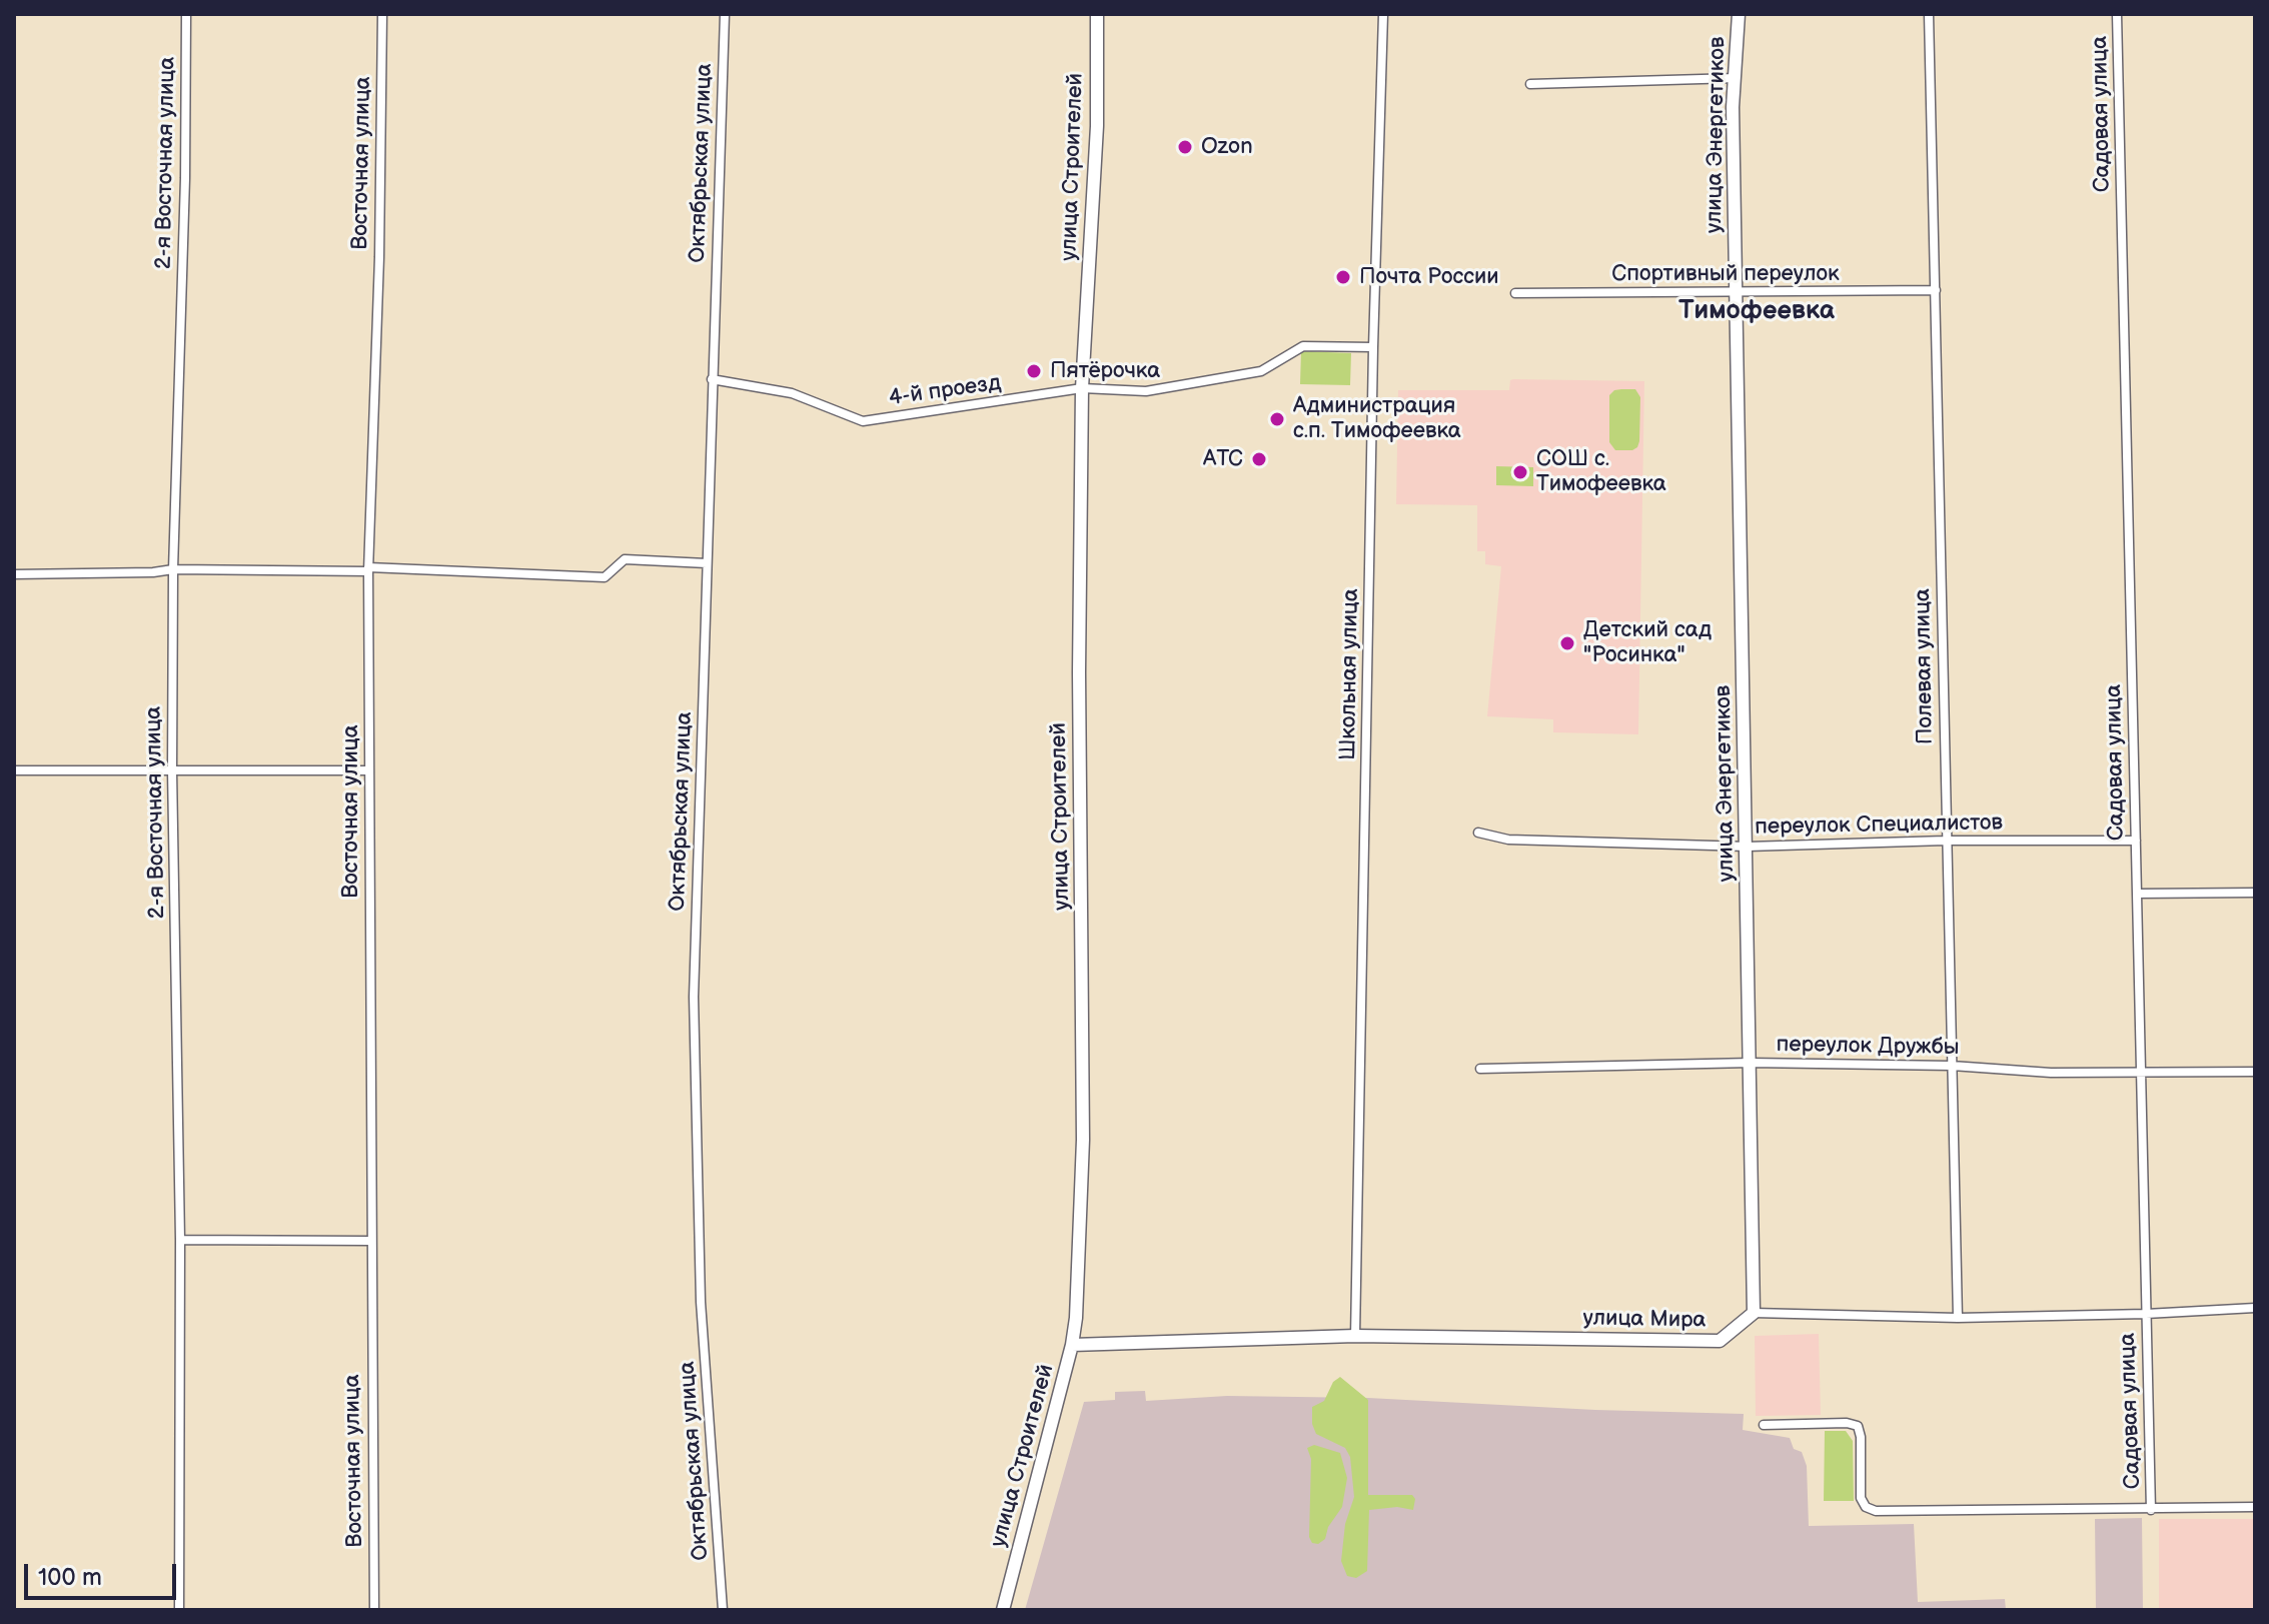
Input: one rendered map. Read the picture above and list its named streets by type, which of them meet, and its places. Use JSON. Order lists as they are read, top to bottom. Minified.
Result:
{"streets":{"street":["Садовая улица","улица Энергетиков","2-я Восточная улица","Восточная улица","Октябрьская улица","улица Строителей","Спортивный переулок","4-й проезд","Полевая улица","Школьная улица","переулок Специалистов","переулок Дружбы","улица Мира"]},"crossings":[["Садовая улица","переулок Специалистов"],["Садовая улица","переулок Дружбы"],["улица Энергетиков","Спортивный переулок"],["улица Энергетиков","переулок Специалистов"],["улица Энергетиков","переулок Дружбы"],["улица Энергетиков","улица Мира"],["Октябрьская улица","4-й проезд"],["улица Строителей","4-й проезд"],["улица Строителей","улица Мира"],["Спортивный переулок","Полевая улица"],["4-й проезд","Школьная улица"],["Полевая улица","переулок Специалистов"],["Полевая улица","переулок Дружбы"],["Школьная улица","улица Мира"]],"districts":["Тимофеевка"],"places":["Ozon","Почта России","Пятёрочка","Администрация с.п. Тимофеевка","АТС","СОШ с. Тимофеевка","Детский сад \"Росинка\""],"scale_bar":"100 m"}
